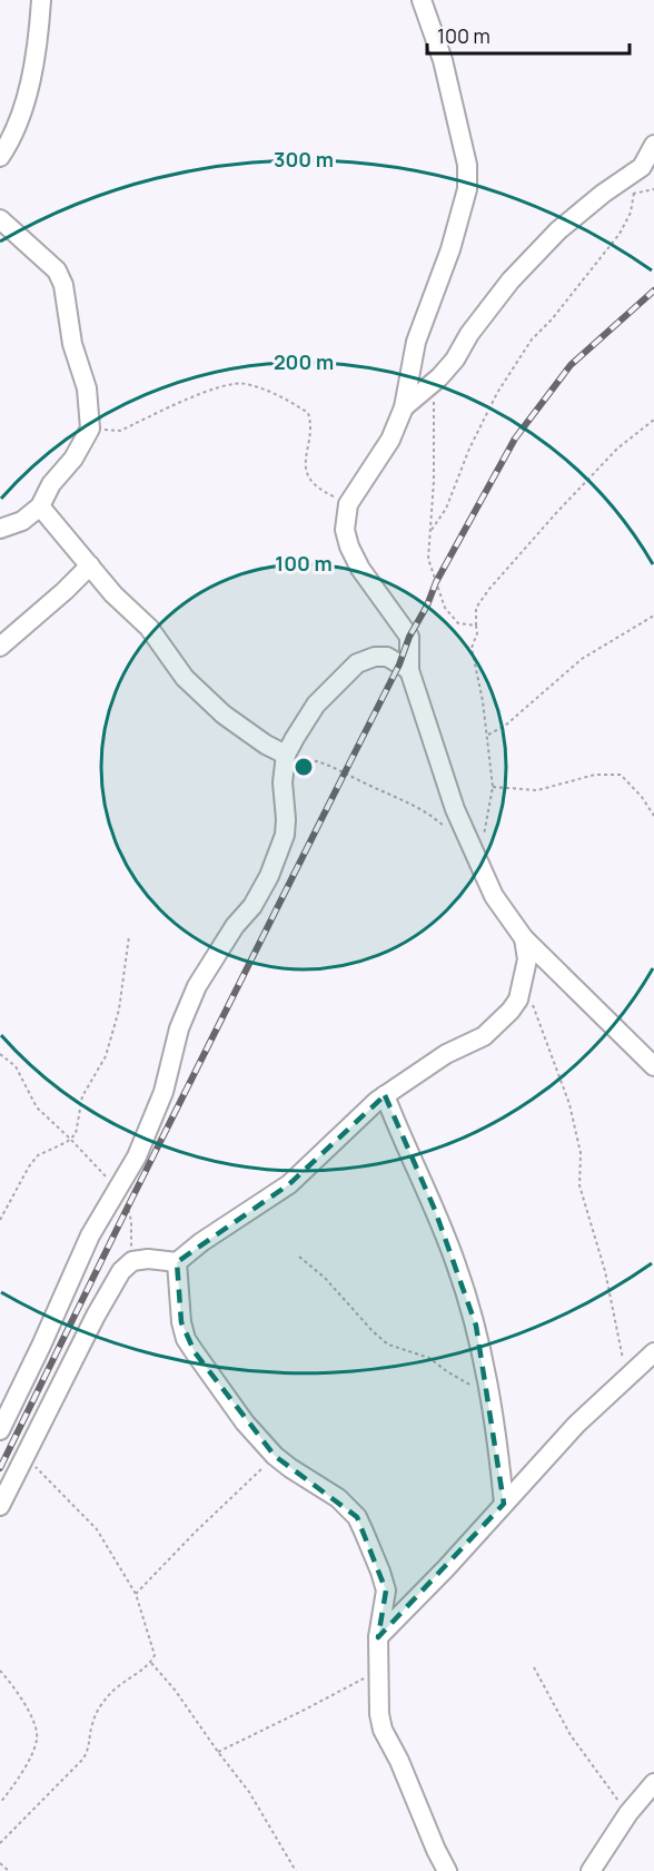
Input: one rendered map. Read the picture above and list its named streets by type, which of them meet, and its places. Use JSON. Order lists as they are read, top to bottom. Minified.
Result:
{"scale_bar":"100 m","rings":["300 m","200 m","100 m"]}
